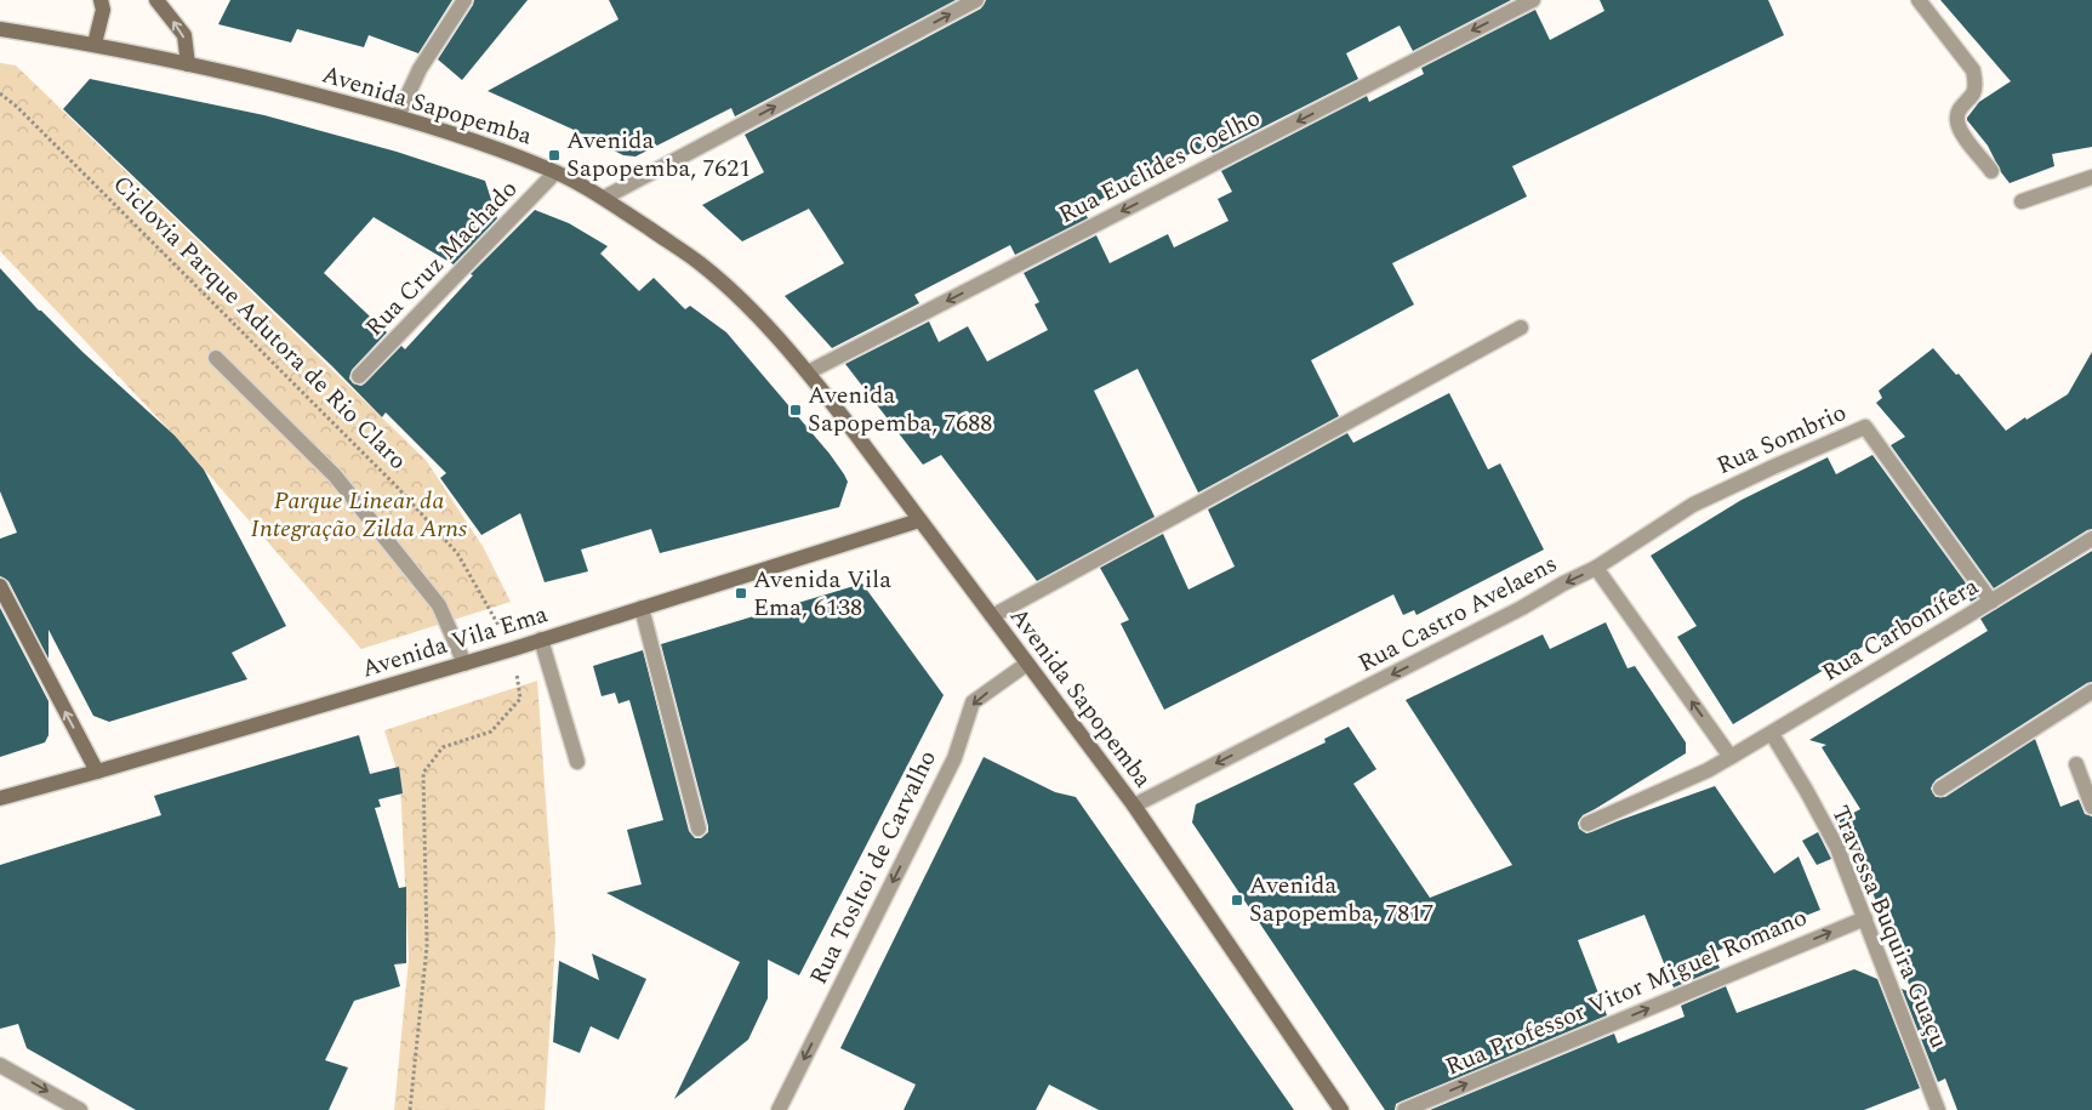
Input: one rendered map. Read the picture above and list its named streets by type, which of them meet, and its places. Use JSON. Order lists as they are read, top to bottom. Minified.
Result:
{"streets":{"main road":["Avenida Sapopemba","Avenida Vila Ema"],"street":["Rua Euclides Coelho","Rua Cruz Machado","Rua Sombrio","Rua Castro Avelaens","Rua Carbonífera","Rua Tosltoi de Carvalho","Travessa Buquira Guaçu","Rua Professor Vitor Miguel Romano"],"path":["Ciclovia Parque Adutora de Rio Claro"]},"crossings":[["Avenida Sapopemba","Rua Euclides Coelho"],["Avenida Sapopemba","Rua Cruz Machado"],["Avenida Sapopemba","Rua Castro Avelaens"],["Avenida Sapopemba","Avenida Vila Ema"],["Avenida Sapopemba","Rua Tosltoi de Carvalho"],["Ciclovia Parque Adutora de Rio Claro","Avenida Vila Ema"],["Rua Sombrio","Rua Castro Avelaens"],["Rua Sombrio","Rua Carbonífera"],["Rua Castro Avelaens","Rua Carbonífera"],["Rua Carbonífera","Travessa Buquira Guaçu"],["Travessa Buquira Guaçu","Rua Professor Vitor Miguel Romano"]],"one_way":["Rua Euclides Coelho","Rua Tosltoi de Carvalho","Rua Professor Vitor Miguel Romano"],"parks":["Parque Linear da Integração Zilda Arns"],"places":{"transit":["Avenida Sapopemba, 7621","Avenida Sapopemba, 7688","Avenida Vila Ema, 6138","Avenida Sapopemba, 7817"]}}
